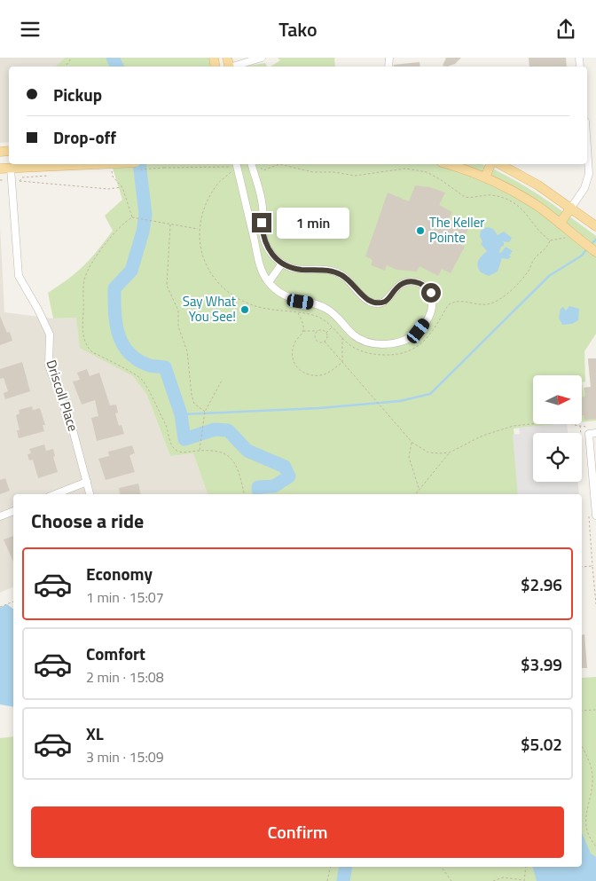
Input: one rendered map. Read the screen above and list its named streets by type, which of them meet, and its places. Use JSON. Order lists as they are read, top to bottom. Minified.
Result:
{"streets":{"street":["Driscoll Place"]},"places":["The Keller Pointe","Say What You See!"],"north":"right","page":{"header":"Tako","banner":["Pickup","Drop-off"],"bubble":"1 min","heading":"Choose a ride","list":[{"name":"Economy","note":"1 min · 15:07","value":"$2.96"},{"name":"Comfort","note":"2 min · 15:08","value":"$3.99"},{"name":"XL","note":"3 min · 15:09","value":"$5.02"}],"buttons":"Confirm"}}
